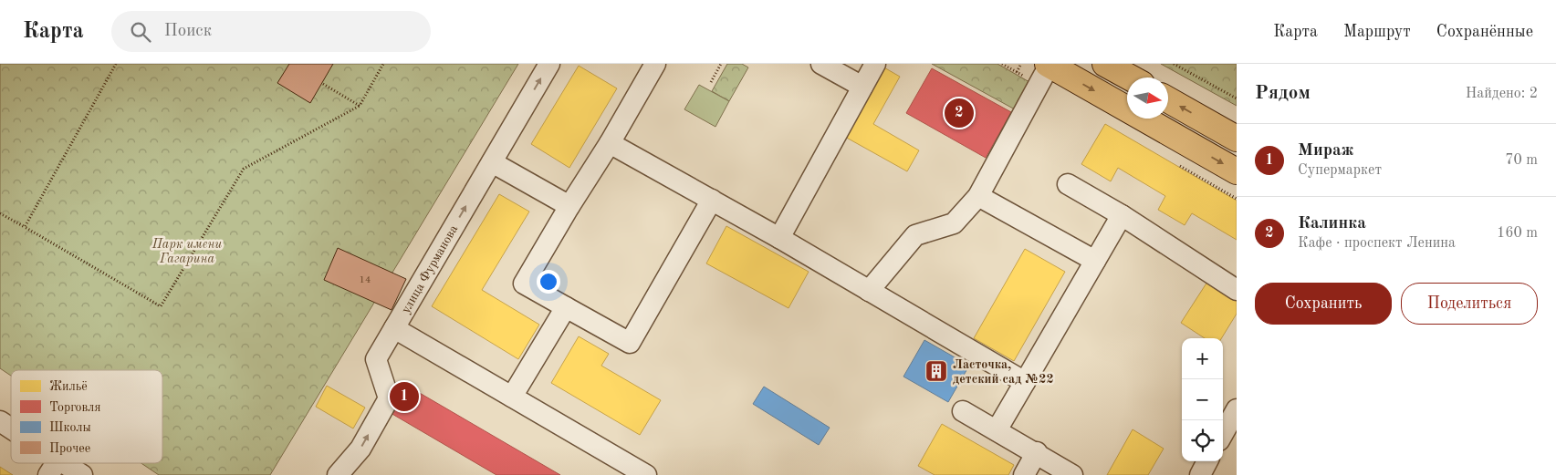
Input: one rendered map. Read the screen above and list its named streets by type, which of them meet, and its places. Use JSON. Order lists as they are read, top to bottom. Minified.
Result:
{"streets":{"street":["улица Фурманова"]},"parks":["Парк имени Гагарина"],"places":{"building":["Ласточка, детский сад №22"]},"house_numbers":["14"],"legend":["Жильё","Торговля","Школы","Прочее"],"north":"right","page":{"header":"Карта","search":"Поиск","nav":["Карта","Маршрут","Сохранённые"],"heading":["Рядом","Найдено: 2"],"pins":["2","1"],"list":[{"mark":"1","name":"Мираж","note":"Супермаркет","value":"70 m"},{"mark":"2","name":"Калинка","note":"Кафе · проспект Ленина","value":"160 m"}],"buttons":["Сохранить","Поделиться"],"map_buttons":["+","−"]}}
